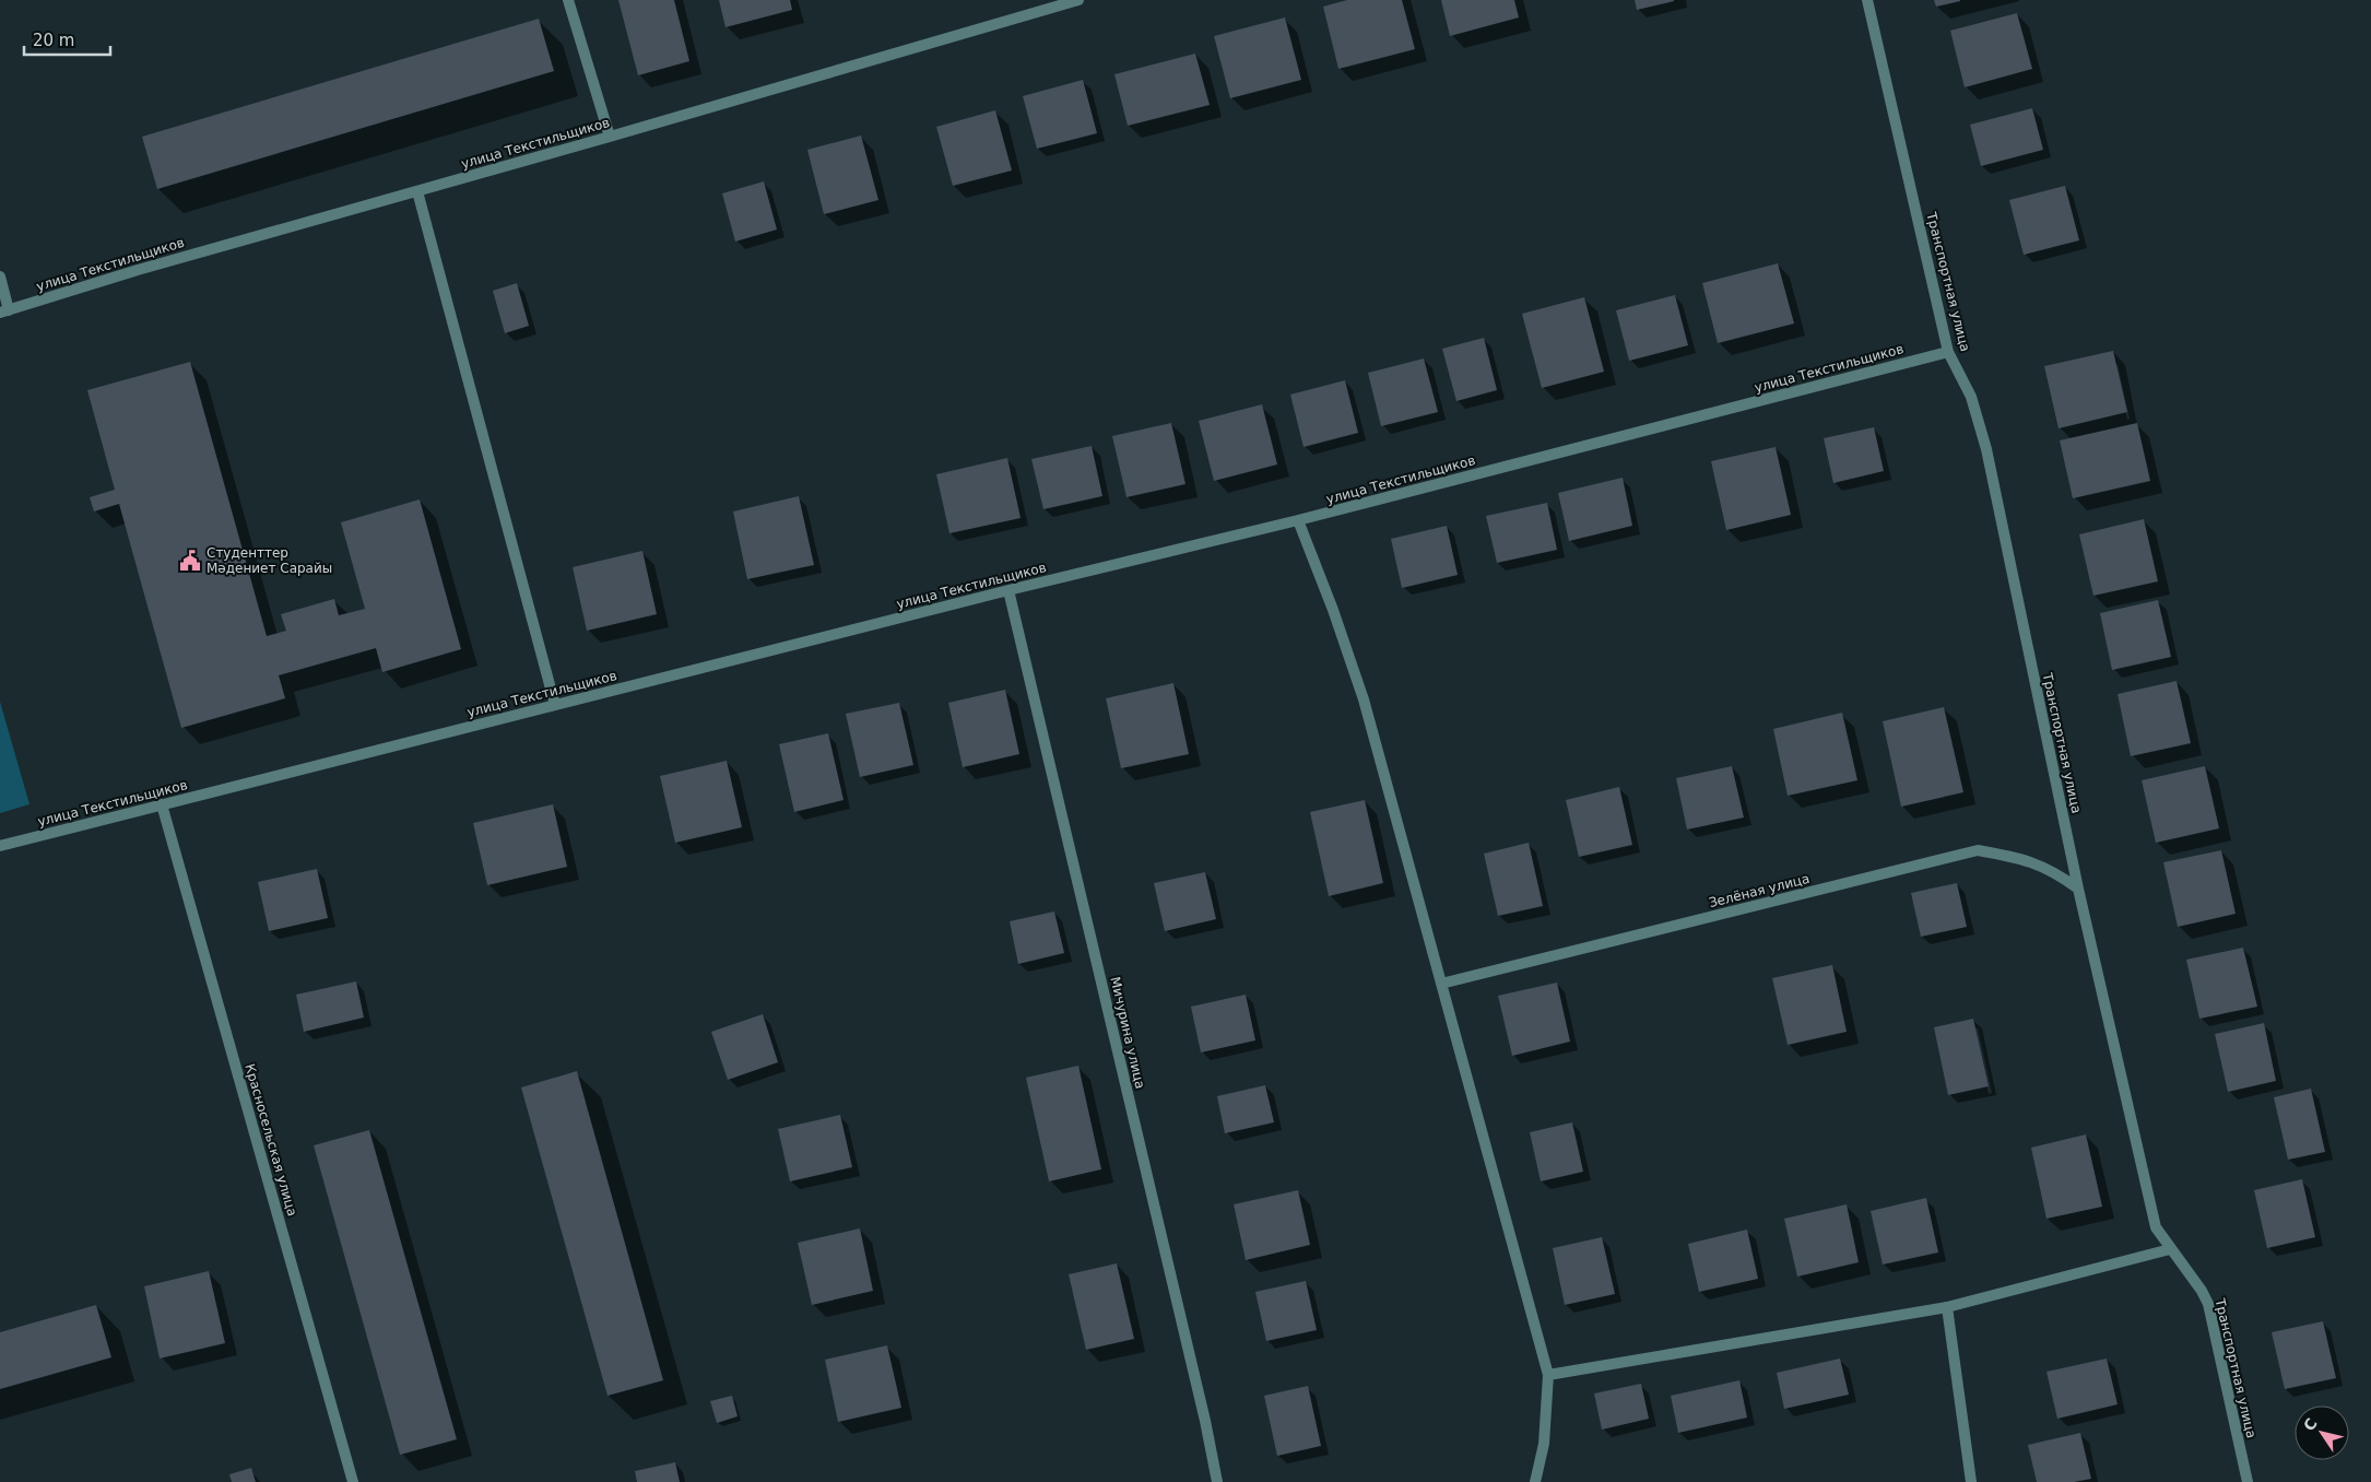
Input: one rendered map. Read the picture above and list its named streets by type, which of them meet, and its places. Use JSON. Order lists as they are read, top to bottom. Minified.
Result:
{"streets":{"street":["улица Текстильщиков","Транспортная улица","Зелёная улица","Мичурина улица","Красносельская улица"]},"crossings":[["улица Текстильщиков","Транспортная улица"],["улица Текстильщиков","Мичурина улица"],["улица Текстильщиков","Красносельская улица"],["Транспортная улица","Зелёная улица"]],"places":{"public building":["Студенттер Мәдениет Сарайы"]},"scale_bar":"20 m","north":"top left"}
